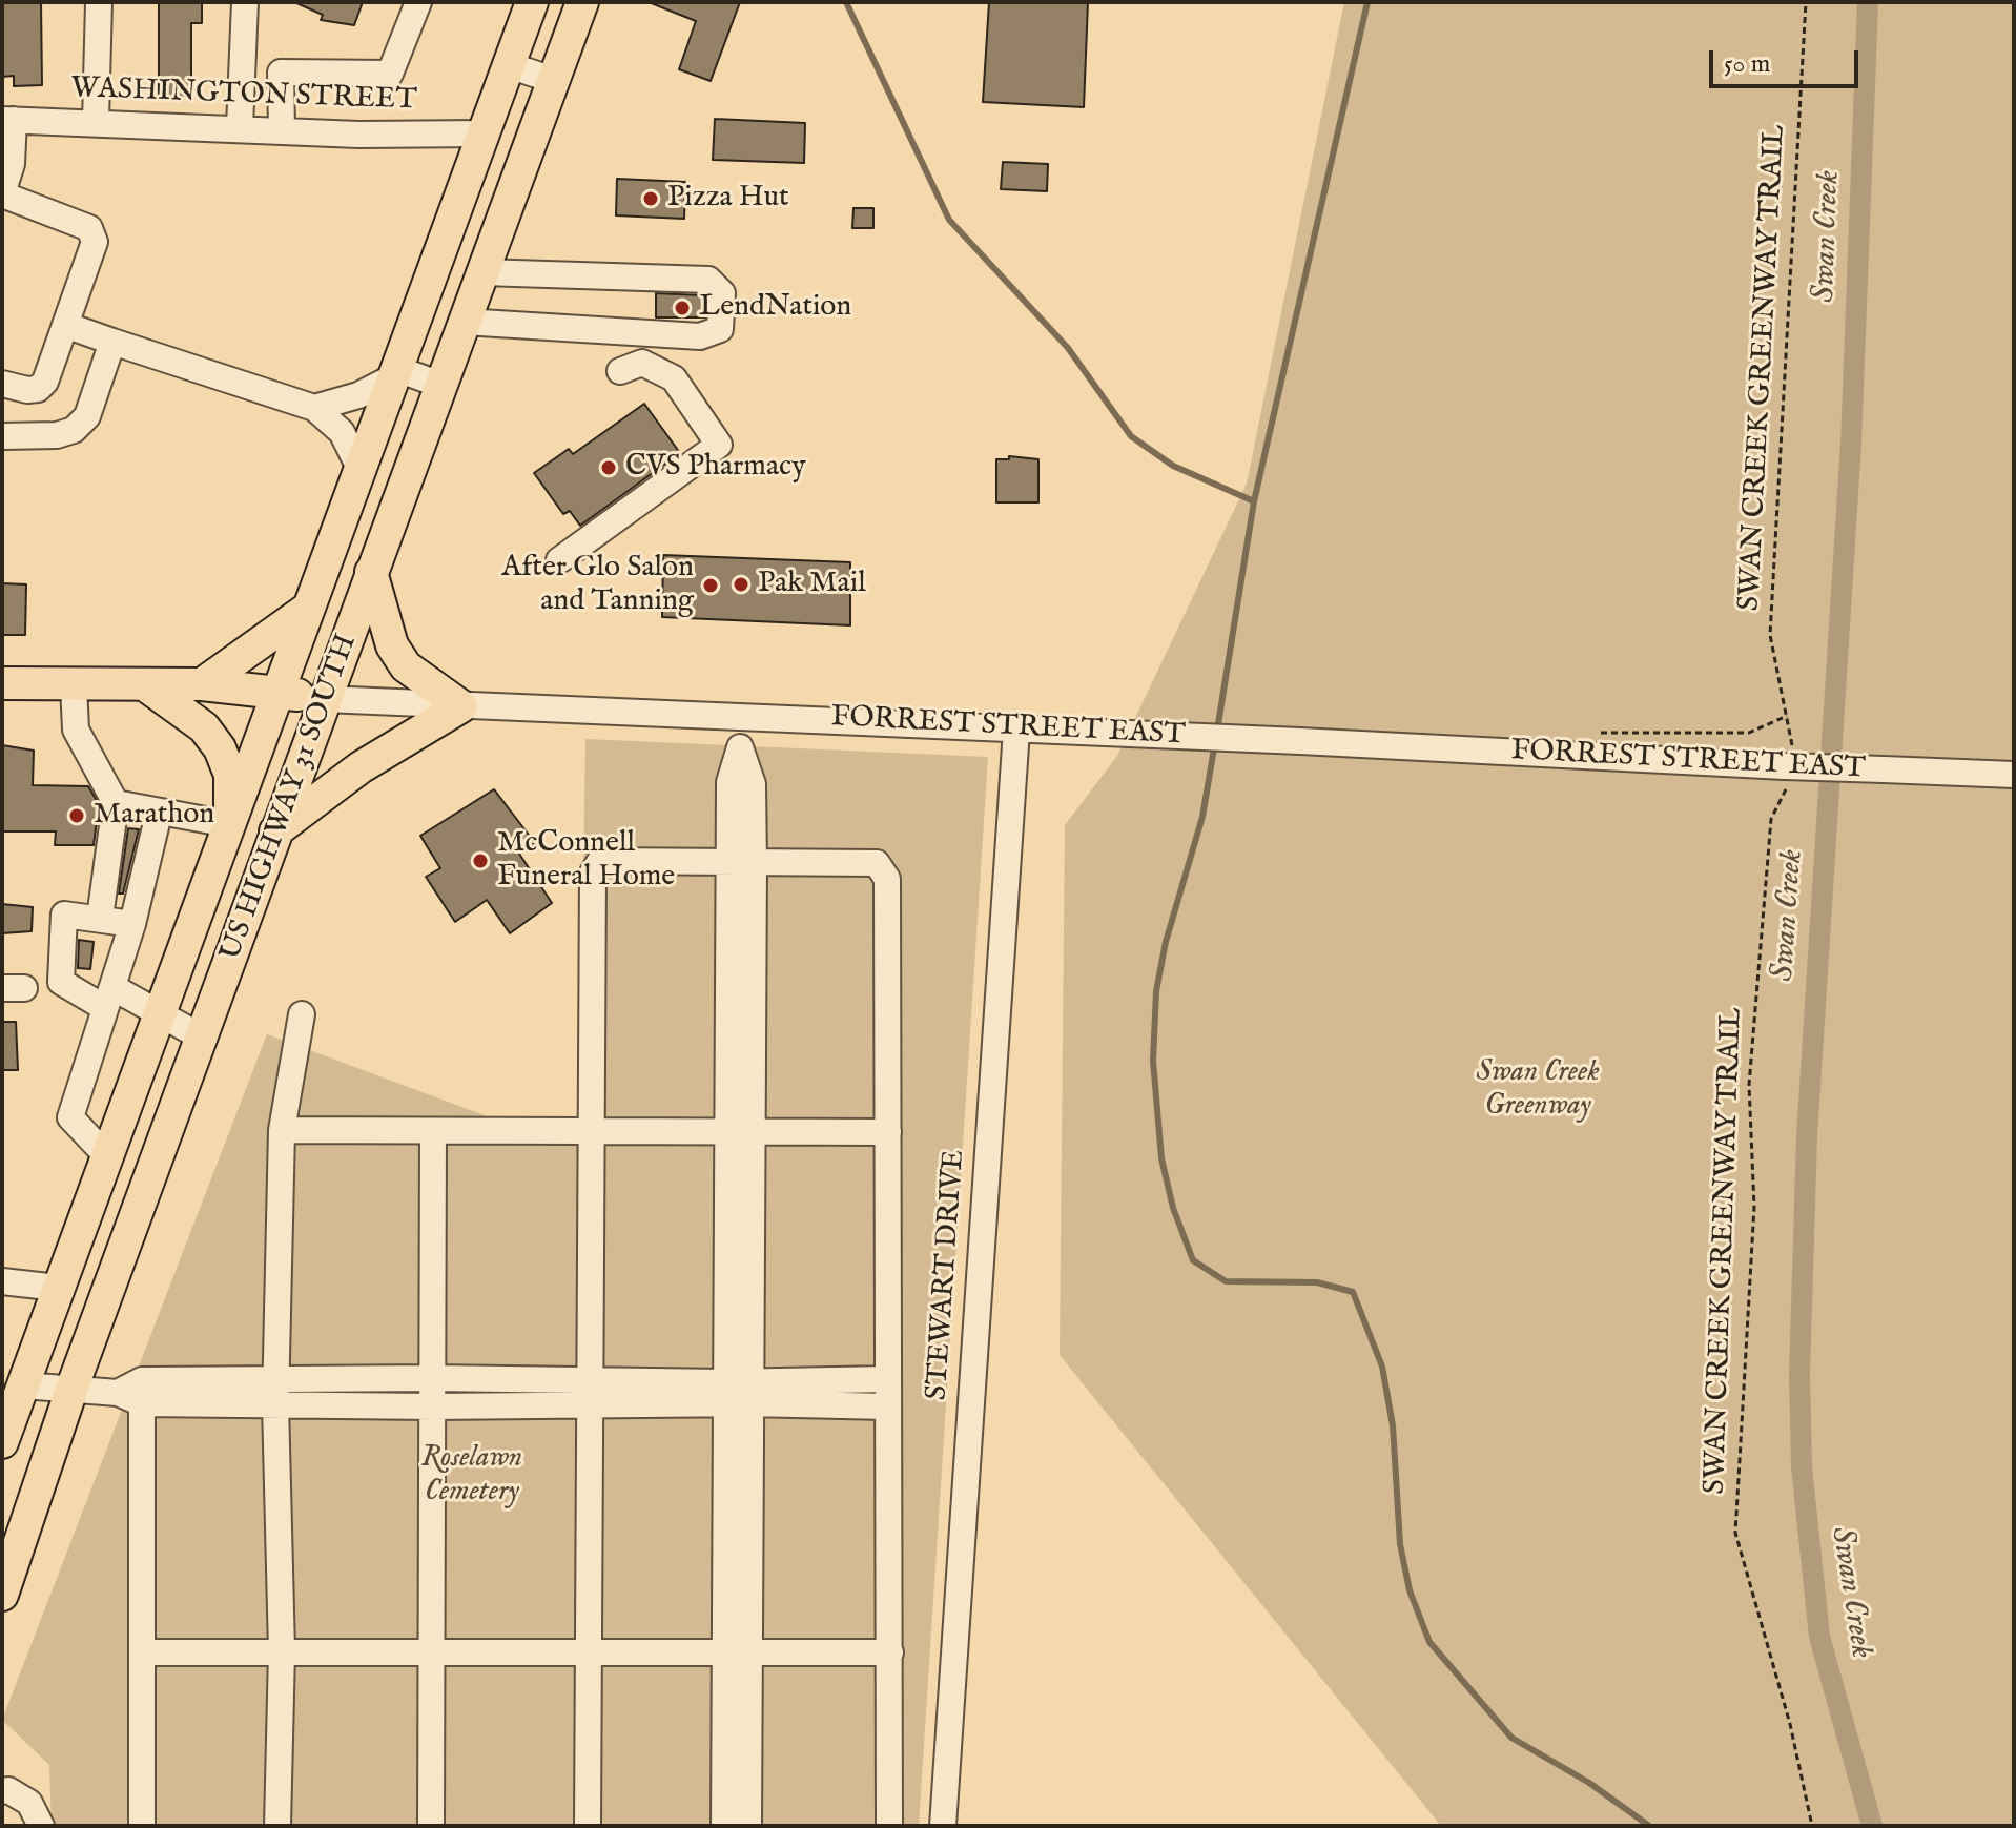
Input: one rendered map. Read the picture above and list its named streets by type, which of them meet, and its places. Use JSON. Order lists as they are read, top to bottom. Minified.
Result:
{"streets":{"main road":["FORREST STREET EAST","US HIGHWAY 31 SOUTH"],"street":["WASHINGTON STREET","STEWART DRIVE"],"path":["SWAN CREEK GREENWAY TRAIL"]},"crossings":[["WASHINGTON STREET","US HIGHWAY 31 SOUTH"],["FORREST STREET EAST","US HIGHWAY 31 SOUTH"],["FORREST STREET EAST","STEWART DRIVE"]],"water":["Swan Creek"],"parks":["Swan Creek Greenway","Roselawn Cemetery"],"places":["Pizza Hut","LendNation","CVS Pharmacy","Pak Mail","After Glo Salon and Tanning","Marathon","McConnell Funeral Home"],"scale_bar":"50 m"}
